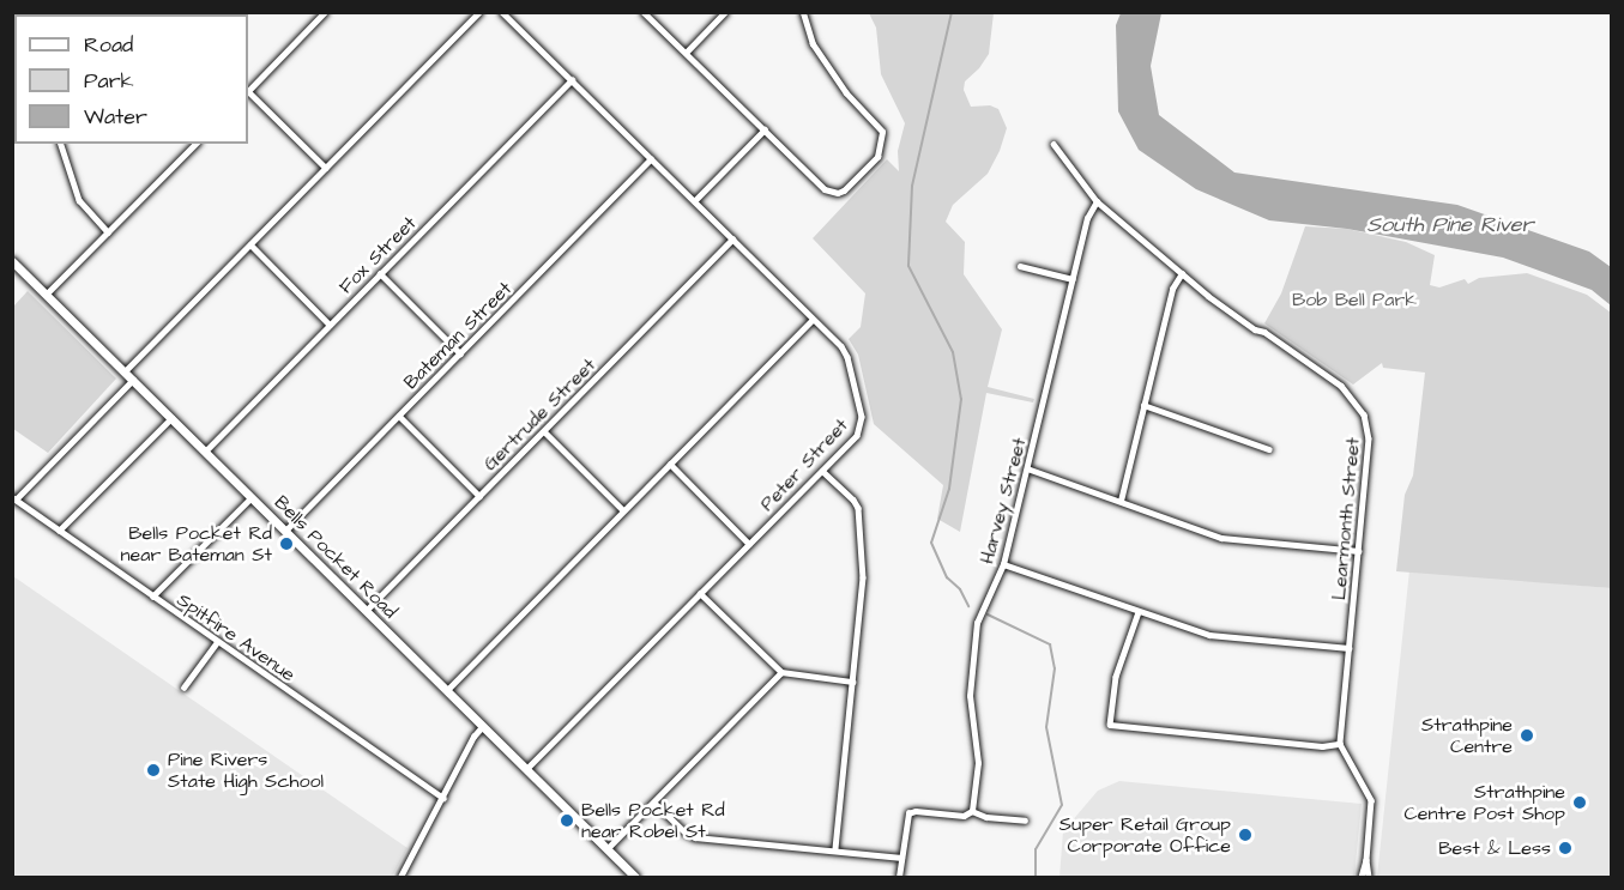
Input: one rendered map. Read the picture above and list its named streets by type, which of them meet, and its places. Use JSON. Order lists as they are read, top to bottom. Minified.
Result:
{"streets":{"main road":["Bells Pocket Road"],"street":["Fox Street","Bateman Street","Gertrude Street","Peter Street","Harvey Street","Learmonth Street","Spitfire Avenue"]},"crossings":[["Fox Street","Peter Street"],["Fox Street","Bells Pocket Road"],["Bateman Street","Peter Street"],["Bateman Street","Bells Pocket Road"],["Gertrude Street","Peter Street"],["Gertrude Street","Bells Pocket Road"],["Peter Street","Bells Pocket Road"],["Harvey Street","Learmonth Street"]],"water":["South Pine River"],"parks":["Bob Bell Park"],"places":["Bells Pocket Rd near Bateman St","Strathpine Centre","Pine Rivers State High School","Strathpine Centre Post Shop","Bells Pocket Rd near Robel St","Super Retail Group Corporate Office","Best & Less"],"legend":["Road","Park","Water"]}
